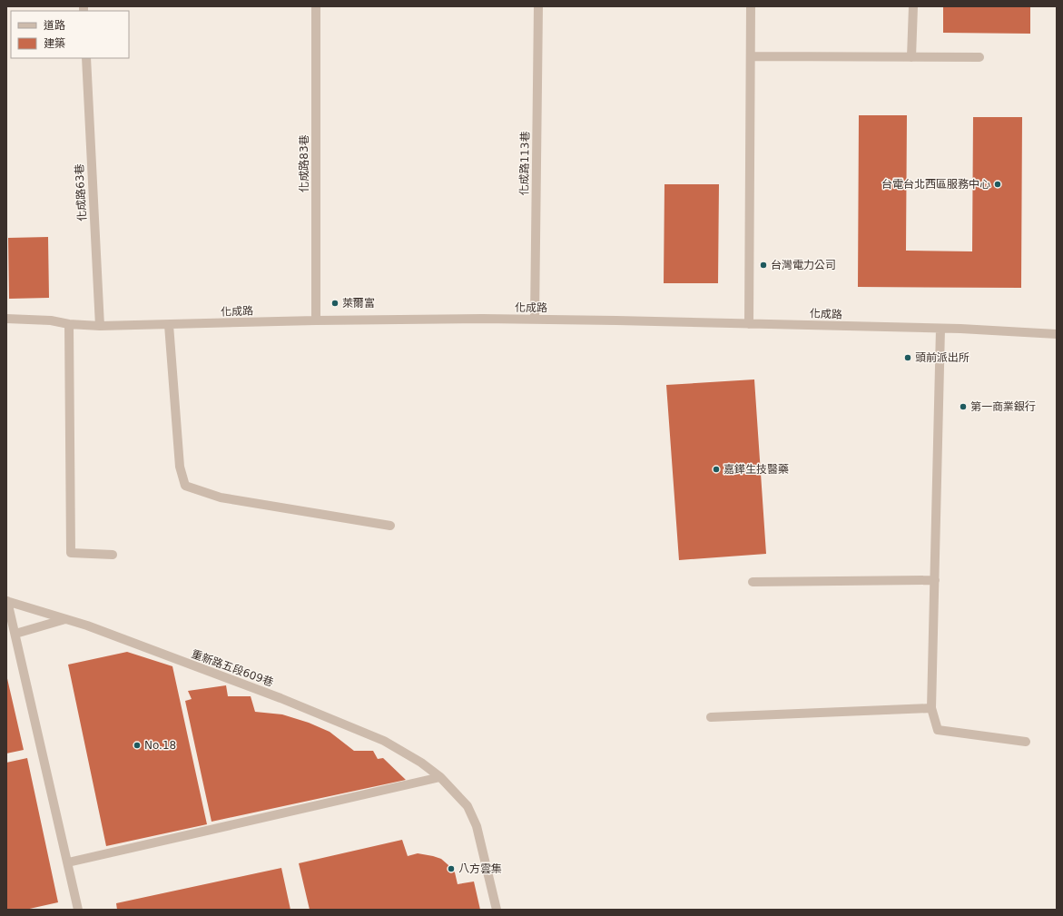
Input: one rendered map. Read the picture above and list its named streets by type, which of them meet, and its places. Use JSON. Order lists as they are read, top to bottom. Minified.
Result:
{"streets":{"street":["化成路83巷","化成路113巷","化成路63巷","化成路","重新路五段609巷"]},"crossings":[["化成路83巷","化成路"],["化成路113巷","化成路"],["化成路63巷","化成路"]],"places":["台電台北西區服務中心","台灣電力公司","萊爾富","頭前派出所","第一商業銀行","嘉鏵生技醫藥","No.18","八方雲集"],"legend":["道路","建築"]}
